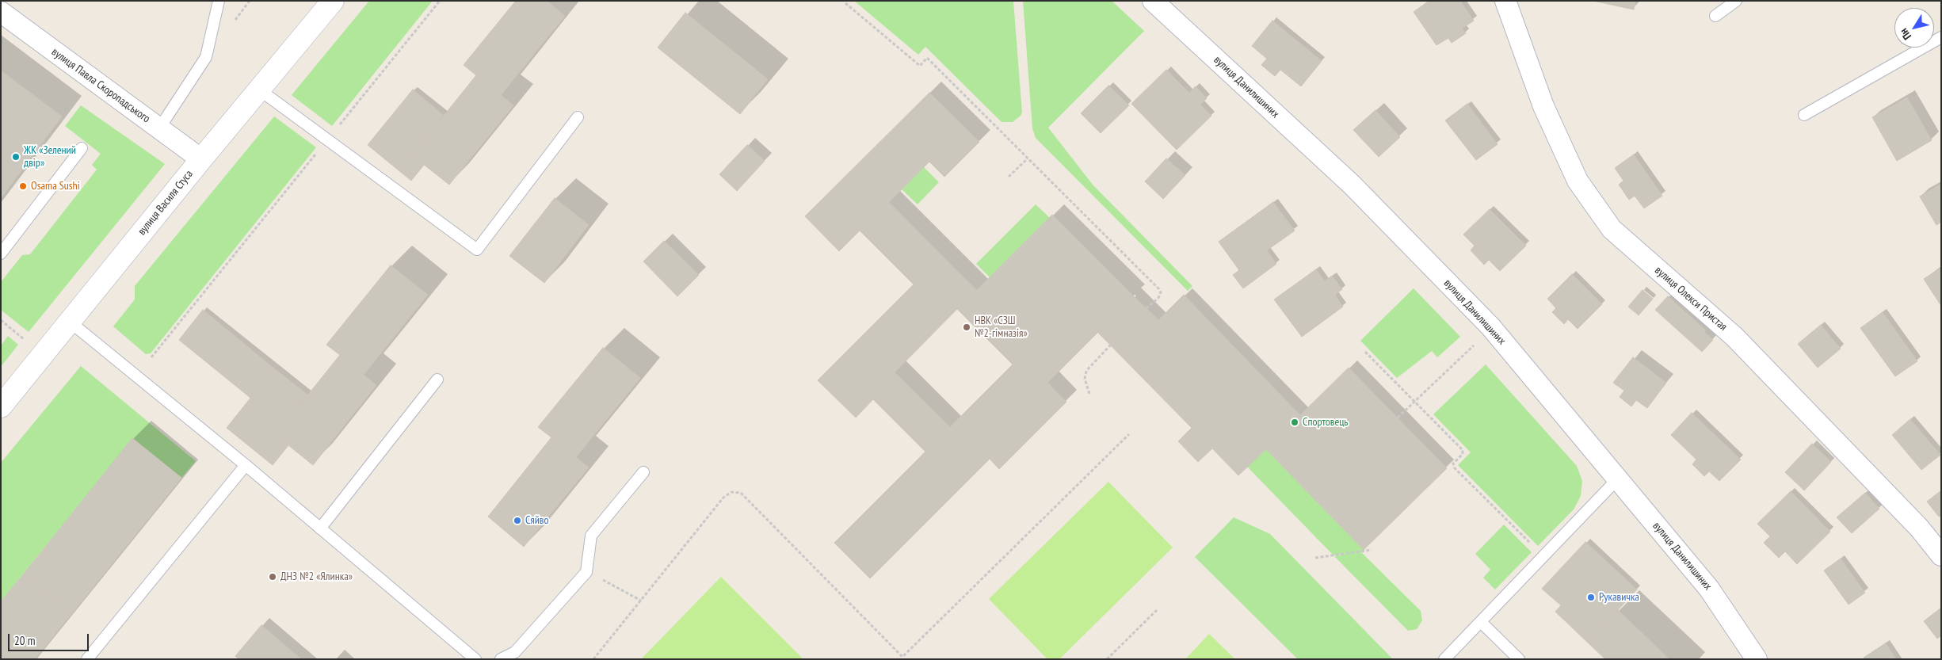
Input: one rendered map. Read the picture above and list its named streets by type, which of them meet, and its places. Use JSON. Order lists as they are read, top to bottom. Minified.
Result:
{"streets":{"street":["вулиця Павла Скоропадського","вулиця Данилишиних","вулиця Василя Стуса","вулиця Олекси Пристая"]},"crossings":[["вулиця Павла Скоропадського","вулиця Василя Стуса"]],"places":["ЖК «Зелений двір»","Osama Sushi","НВК «СЗШ №2-гімназія»","Спортовець","Сяйво","ДНЗ №2 «Ялинка»","Рукавичка"],"scale_bar":"20 m","north":"bottom left"}
